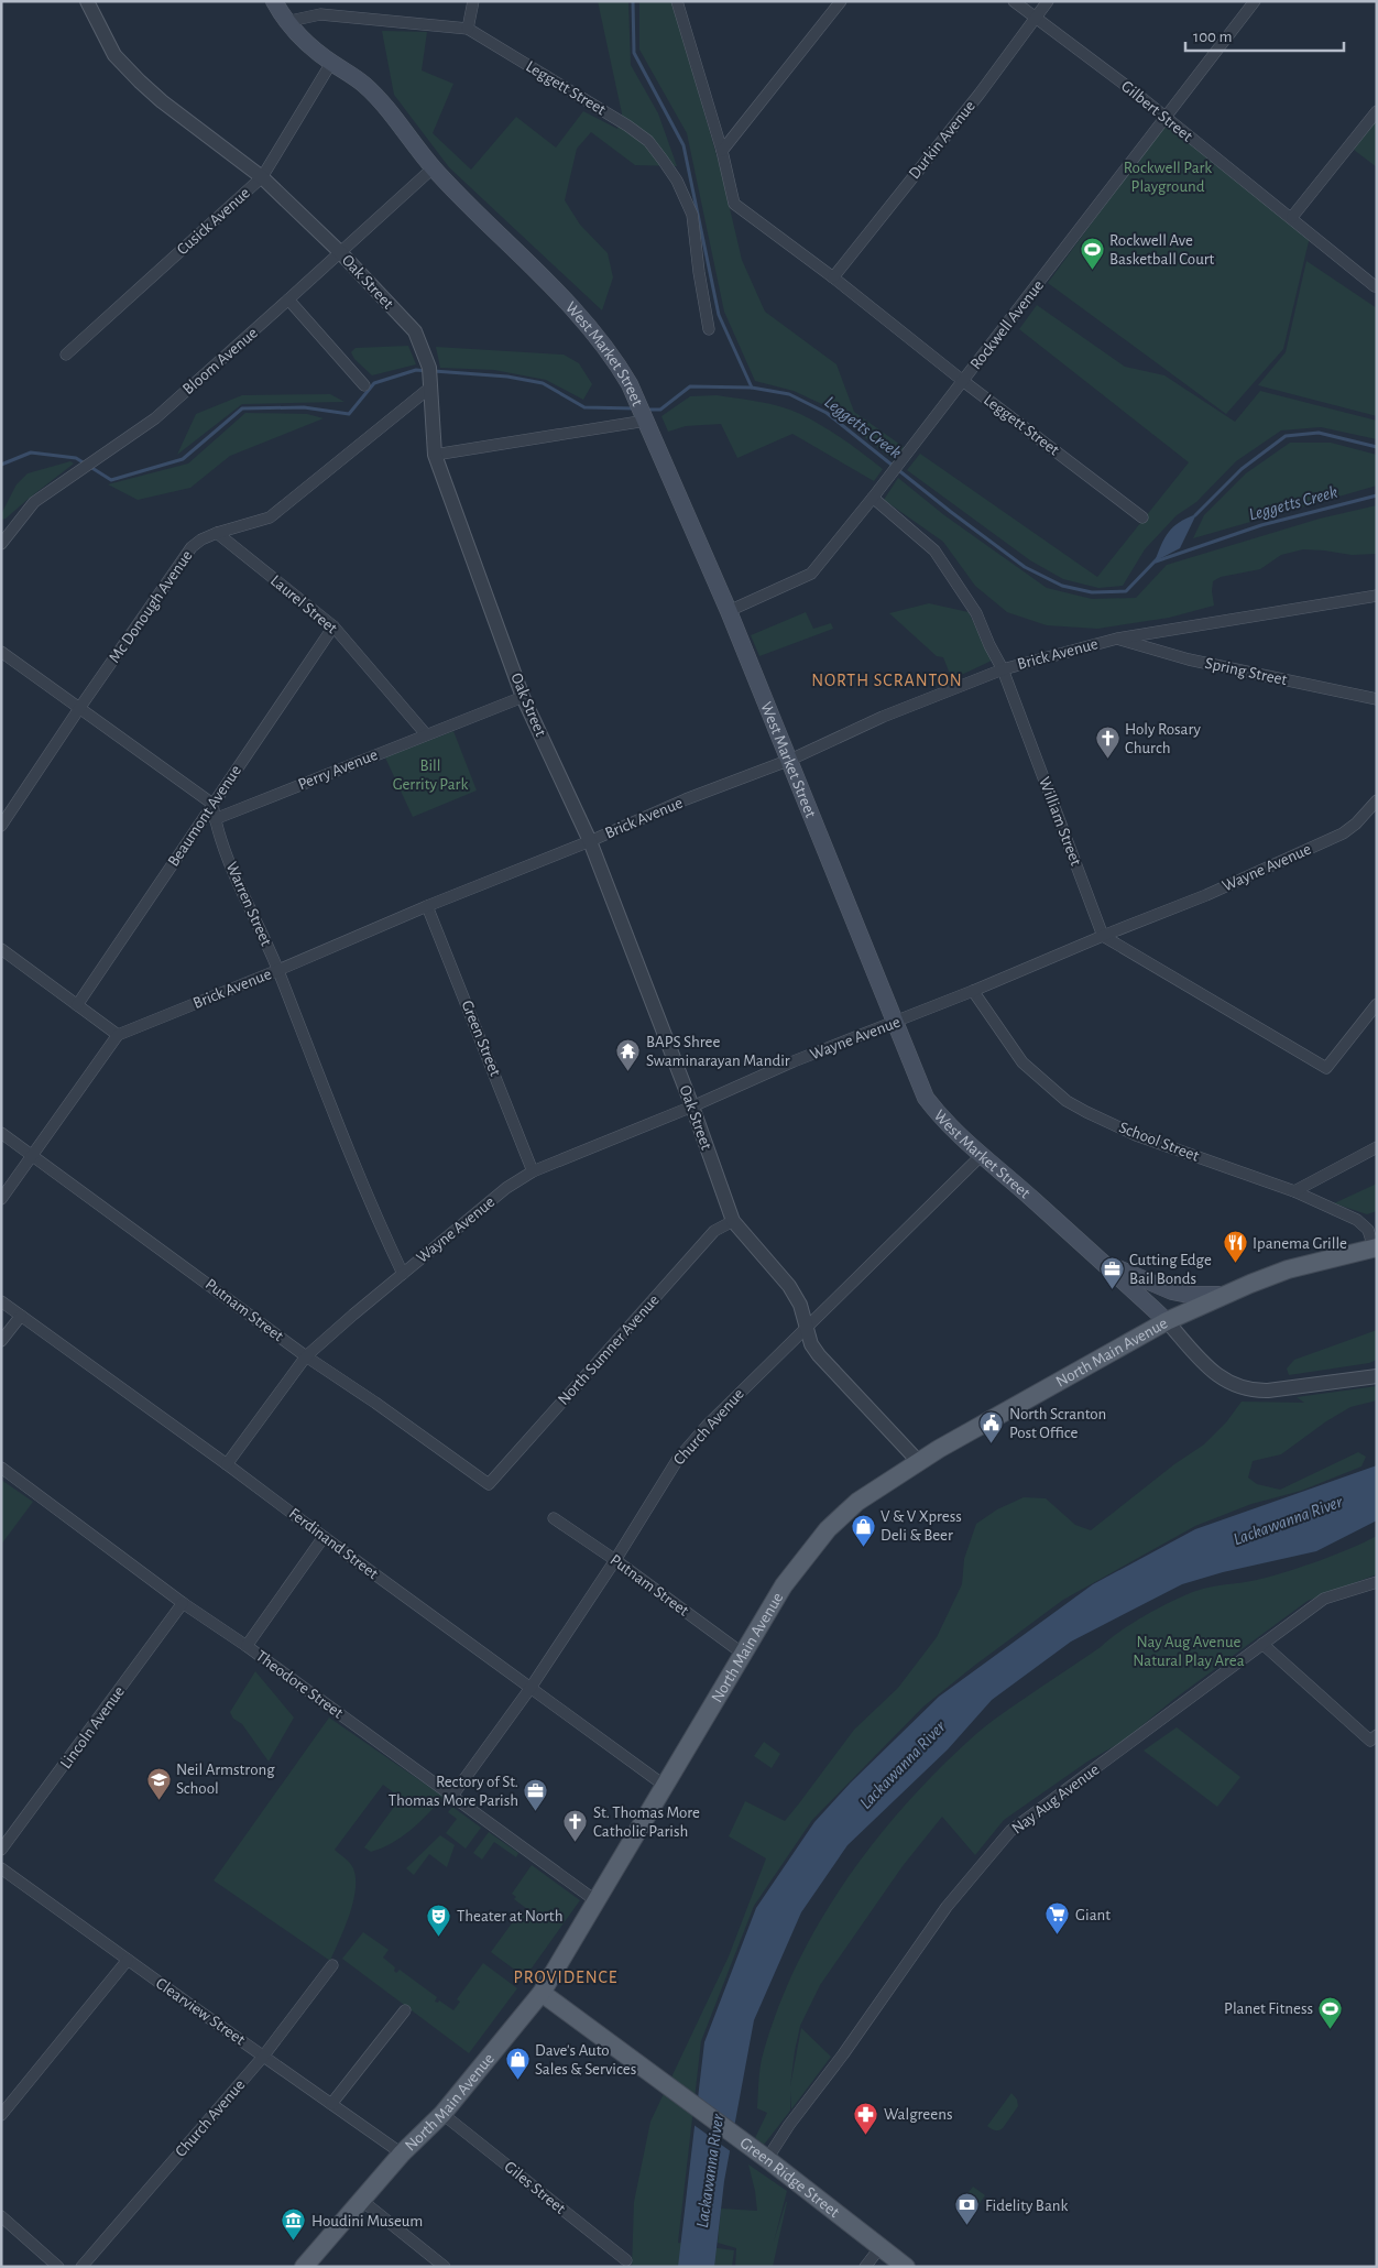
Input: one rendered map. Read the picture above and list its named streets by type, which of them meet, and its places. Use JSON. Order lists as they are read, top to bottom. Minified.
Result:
{"streets":{"main road":["West Market Street","North Main Avenue","Green Ridge Street"],"street":["Leggett Street","Gilbert Street","Durkin Avenue","Cusick Avenue","Oak Street","Rockwell Avenue","Bloom Avenue","Laurel Street","Mc Donough Avenue","Brick Avenue","Spring Street","Perry Avenue","Beaumont Avenue","William Street","Wayne Avenue","Warren Street","Green Street","School Street","Putnam Street","North Sumner Avenue","Church Avenue","Ferdinand Street","Theodore Street","Lincoln Avenue","Nay Aug Avenue","Clearview Street","Giles Street"]},"crossings":[["Leggett Street","Durkin Avenue"],["Leggett Street","Rockwell Avenue"],["Leggett Street","West Market Street"],["Gilbert Street","Durkin Avenue"],["Gilbert Street","Rockwell Avenue"],["Cusick Avenue","Oak Street"],["Cusick Avenue","West Market Street"],["Oak Street","Bloom Avenue"],["Oak Street","Mc Donough Avenue"],["Oak Street","Brick Avenue"],["Oak Street","Perry Avenue"],["Oak Street","Wayne Avenue"],["Oak Street","North Sumner Avenue"],["Oak Street","North Main Avenue"],["Oak Street","Church Avenue"],["Rockwell Avenue","West Market Street"],["Rockwell Avenue","William Street"],["West Market Street","Bloom Avenue"],["West Market Street","Brick Avenue"],["West Market Street","Wayne Avenue"],["West Market Street","North Main Avenue"],["West Market Street","Church Avenue"],["Laurel Street","Mc Donough Avenue"],["Laurel Street","Perry Avenue"],["Laurel Street","Beaumont Avenue"],["Brick Avenue","Spring Street"],["Brick Avenue","William Street"],["Brick Avenue","Warren Street"],["Brick Avenue","Green Street"],["Perry Avenue","Warren Street"],["Beaumont Avenue","Warren Street"],["William Street","Wayne Avenue"],["Wayne Avenue","Warren Street"],["Wayne Avenue","Green Street"],["Wayne Avenue","School Street"],["Wayne Avenue","Putnam Street"],["Wayne Avenue","Ferdinand Street"],["School Street","North Main Avenue"],["Putnam Street","North Sumner Avenue"],["Putnam Street","North Main Avenue"],["Putnam Street","Church Avenue"],["North Main Avenue","Ferdinand Street"],["North Main Avenue","Theodore Street"],["North Main Avenue","Clearview Street"],["North Main Avenue","Green Ridge Street"],["North Main Avenue","Giles Street"],["Church Avenue","Ferdinand Street"],["Church Avenue","Theodore Street"],["Church Avenue","Clearview Street"],["Theodore Street","Lincoln Avenue"],["Nay Aug Avenue","Green Ridge Street"]],"districts":["NORTH SCRANTON","PROVIDENCE"],"water":["Leggetts Creek","Lackawanna River"],"parks":["Rockwell Park Playground","Bill Gerrity Park","Nay Aug Avenue Natural Play Area"],"places":{"sports":["Rockwell Ave Basketball Court","Planet Fitness"],"church":["Holy Rosary Church","St. Thomas More Catholic Parish"],"temple":["BAPS Shree Swaminarayan Mandir"],"restaurant":["Ipanema Grille"],"office":["Cutting Edge Bail Bonds","Rectory of St. Thomas More Parish"],"public building":["North Scranton Post Office"],"shop":["V & V Xpress Deli & Beer","Dave's Auto Sales & Services"],"school or university":["Neil Armstrong School"],"supermarket":["Giant"],"theatre":["Theater at North"],"pharmacy":["Walgreens"],"bank":["Fidelity Bank"],"museum":["Houdini Museum"]},"scale_bar":"100 m"}
